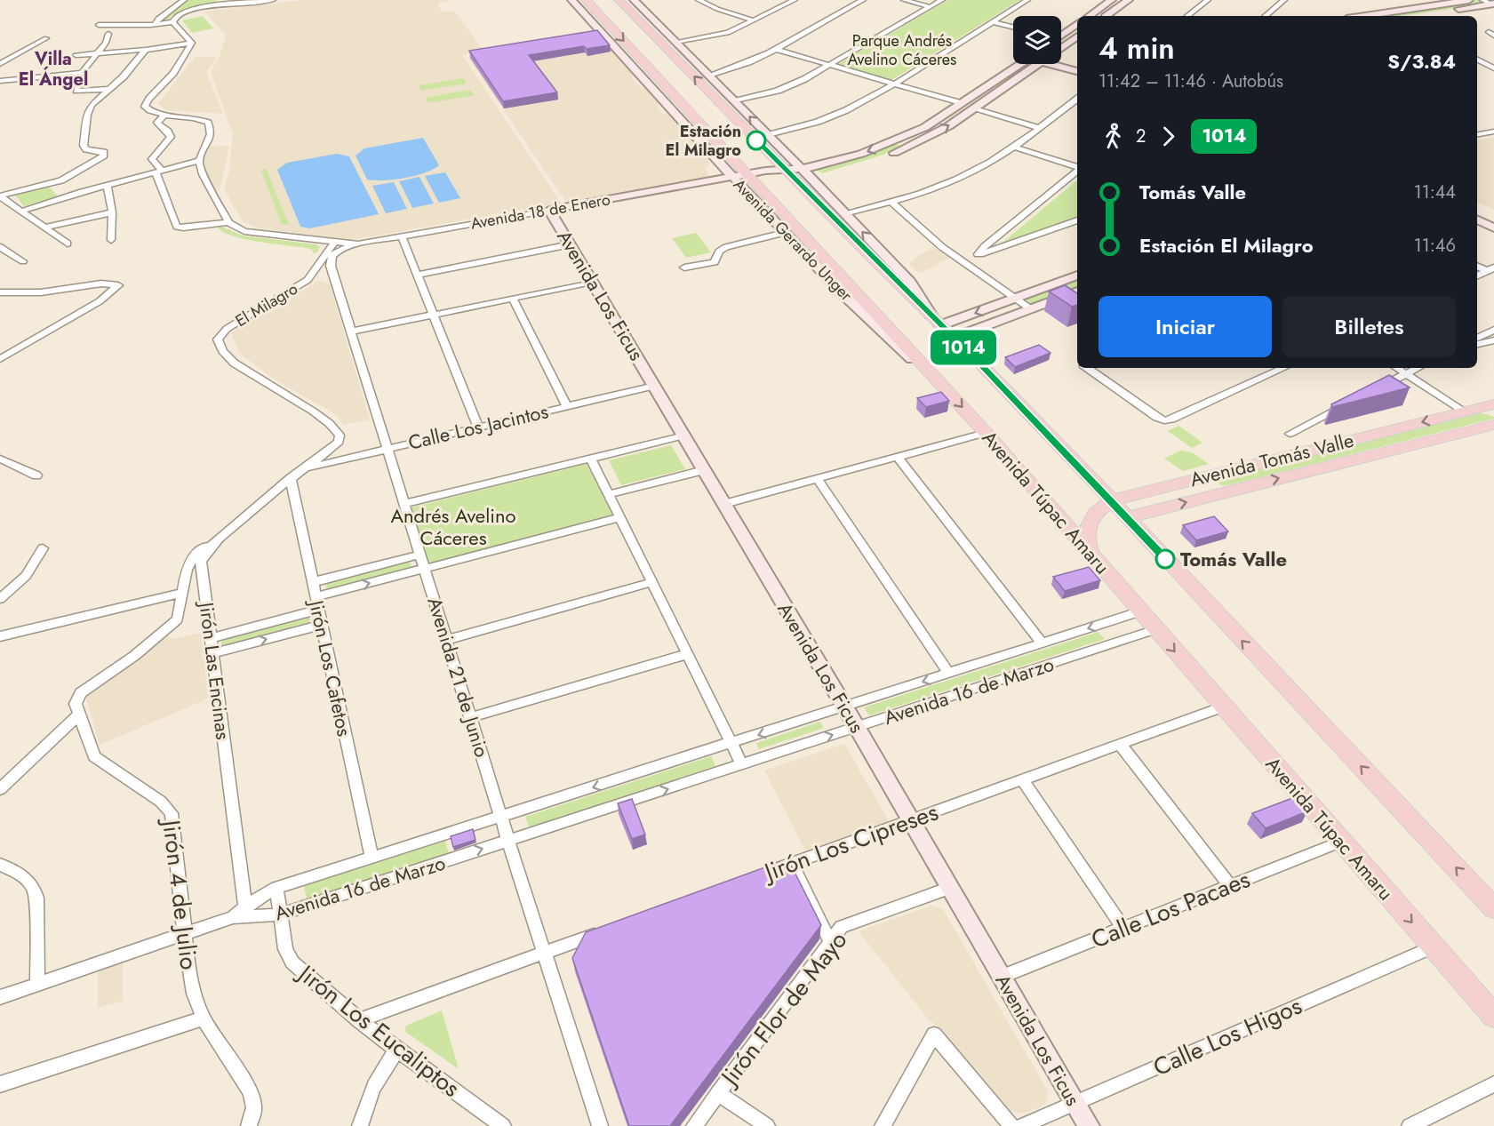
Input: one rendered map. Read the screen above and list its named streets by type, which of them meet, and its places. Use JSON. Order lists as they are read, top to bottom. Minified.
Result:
{"streets":{"main road":["Avenida Tomás Valle","Avenida Túpac Amaru"],"street":["Avenida 18 de Enero","Avenida Gerardo Unger","Avenida Los Ficus","El Milagro","Calle Los Jacintos","Jirón Los Cafetos","Jirón Las Encinas","Avenida 21 de Junio","Avenida 16 de Marzo","Jirón Los Cipreses","Jirón 4 de Julio","Calle Los Pacaes","Jirón Flor de Mayo","Jirón Los Eucaliptos","Calle Los Higos"]},"crossings":[["Avenida 18 de Enero","Avenida Gerardo Unger"],["Avenida 18 de Enero","Avenida Los Ficus"],["Avenida 18 de Enero","El Milagro"],["Avenida 18 de Enero","Avenida Túpac Amaru"],["Avenida 18 de Enero","Avenida 21 de Junio"],["Avenida Gerardo Unger","Avenida Túpac Amaru"],["Avenida Los Ficus","Calle Los Jacintos"],["Avenida Los Ficus","Avenida 16 de Marzo"],["Avenida Los Ficus","Jirón Los Cipreses"],["Avenida Los Ficus","Calle Los Pacaes"],["Avenida Los Ficus","Jirón Flor de Mayo"],["Avenida Los Ficus","Calle Los Higos"],["El Milagro","Calle Los Jacintos"],["El Milagro","Jirón Las Encinas"],["Calle Los Jacintos","Jirón Las Encinas"],["Calle Los Jacintos","Avenida 21 de Junio"],["Avenida Tomás Valle","Avenida Túpac Amaru"],["Avenida Túpac Amaru","Avenida 16 de Marzo"],["Avenida Túpac Amaru","Jirón Los Cipreses"],["Avenida Túpac Amaru","Calle Los Pacaes"],["Avenida Túpac Amaru","Calle Los Higos"],["Jirón Los Cafetos","Jirón Las Encinas"],["Jirón Los Cafetos","Avenida 16 de Marzo"],["Jirón Las Encinas","Avenida 16 de Marzo"],["Avenida 21 de Junio","Avenida 16 de Marzo"],["Avenida 16 de Marzo","Jirón Los Eucaliptos"]],"districts":["Villa El Ángel"],"parks":["Parque Andrés Avelino Cáceres","Andrés Avelino Cáceres"],"places":["Estación El Milagro","Tomás Valle"],"lines":["bus line 1014"],"page":{"on_map":"1014","heading":["4 min","11:42 – 11:46 · Autobús","S/3.84"],"legs":["2","1014"],"list":[{"name":"Tomás Valle","value":"11:44"},{"name":"Estación El Milagro","value":"11:46"}],"buttons":["Iniciar","Billetes"]}}
